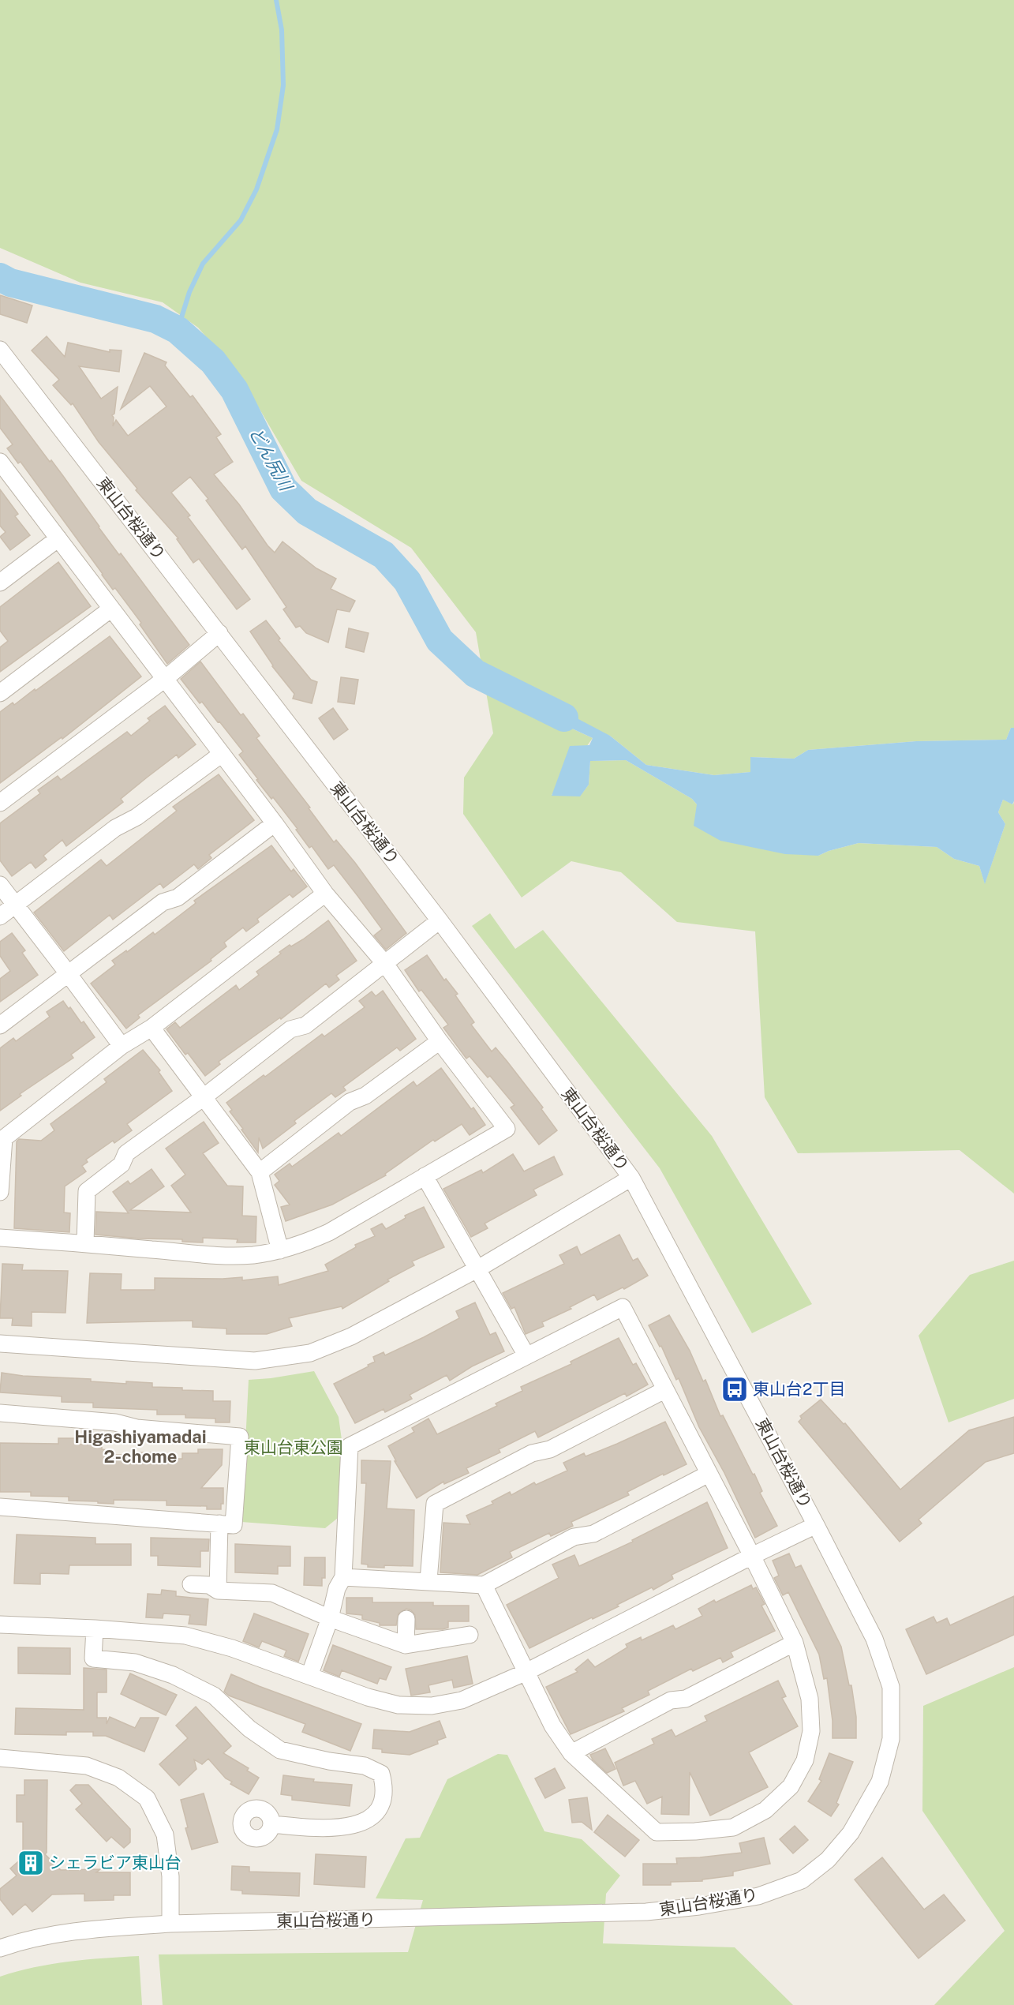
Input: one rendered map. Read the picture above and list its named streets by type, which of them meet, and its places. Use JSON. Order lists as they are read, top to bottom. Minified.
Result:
{"streets":{"street":["東山台桜通り"]},"districts":["Higashiyamadai 2-chome"],"water":["どん尻川"],"parks":["東山台東公園"],"places":{"bus stop":["東山台2丁目"],"building":["シェラビア東山台"]}}
